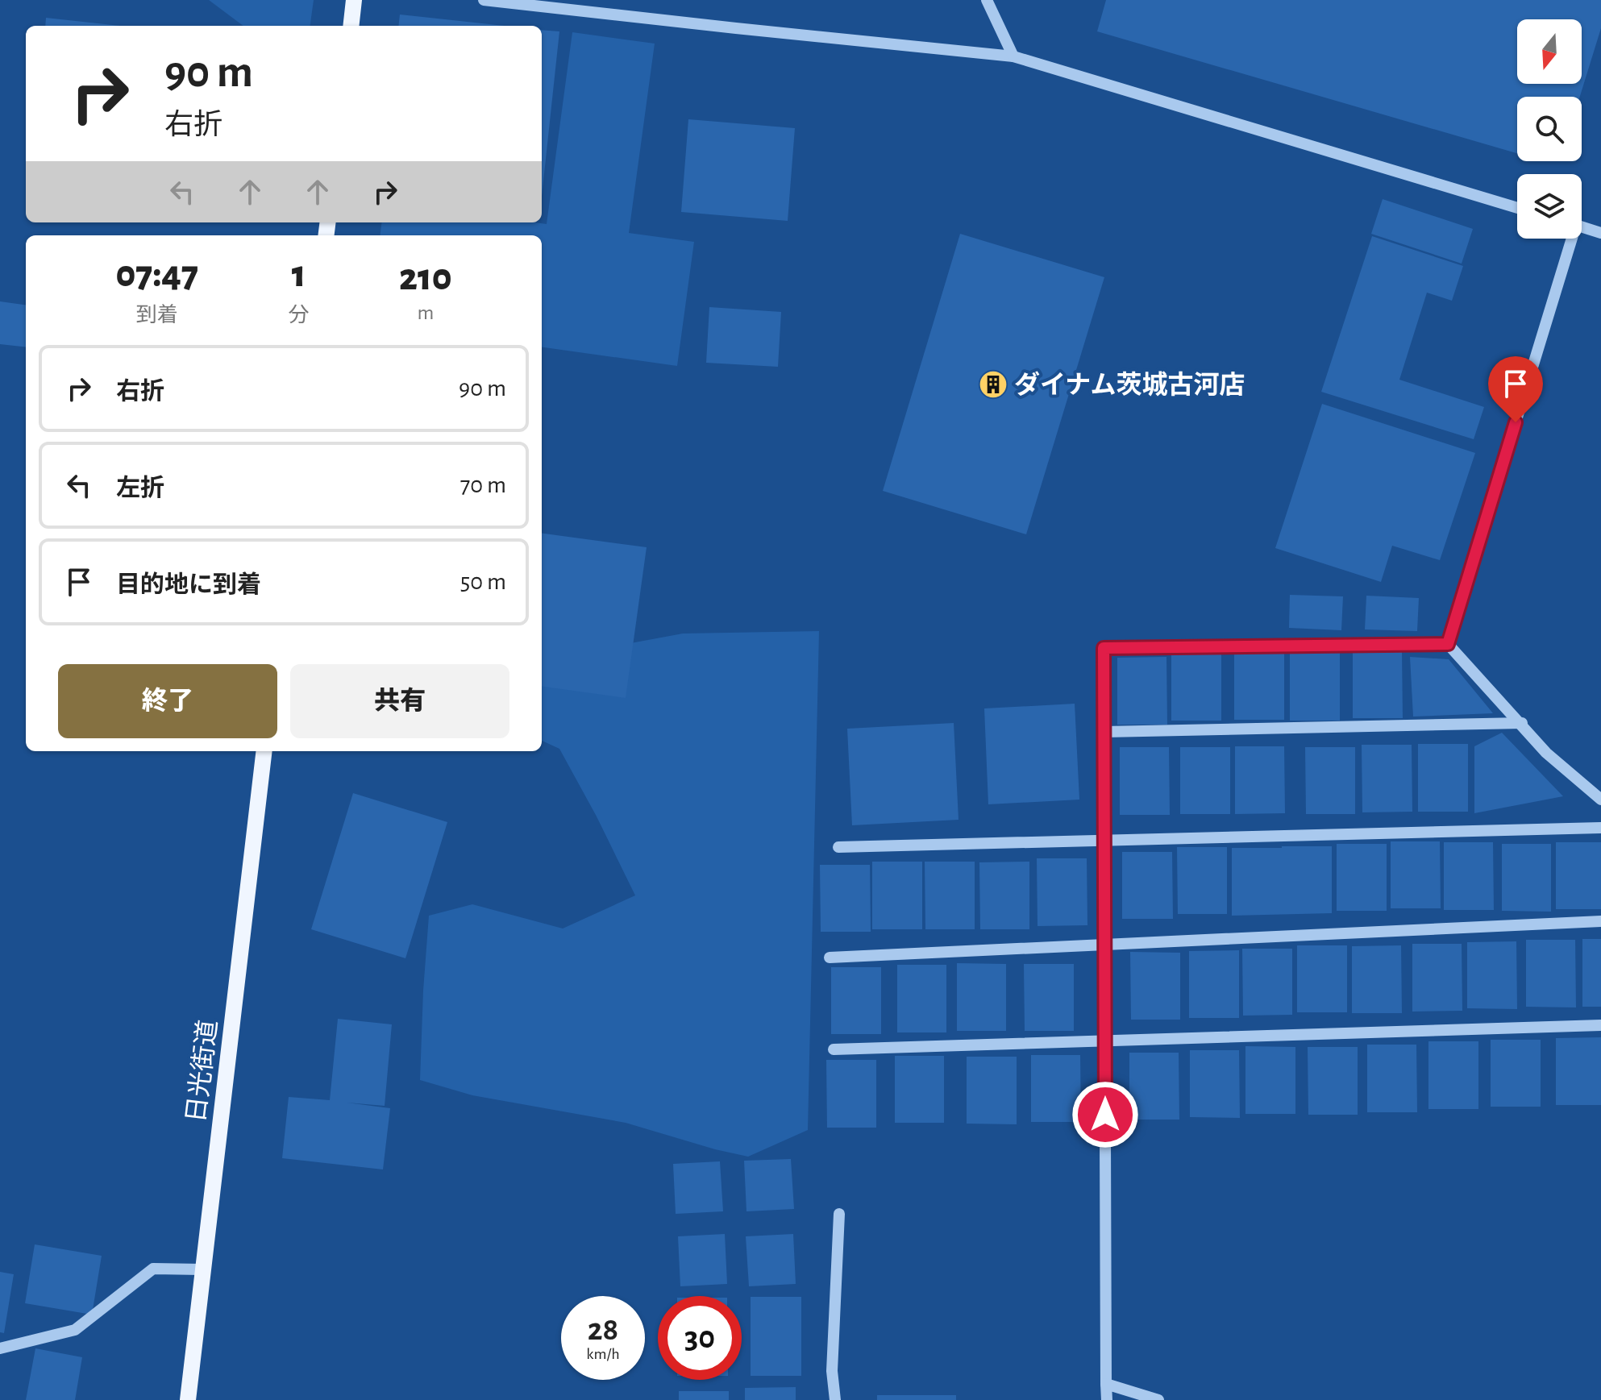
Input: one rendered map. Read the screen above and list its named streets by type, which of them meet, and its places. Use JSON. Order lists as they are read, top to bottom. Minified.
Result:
{"streets":{"main road":["日光街道"]},"places":{"building":["ダイナム茨城古河店"]},"north":"bottom","page":{"turn":["90 m","右折"],"eta":["07:47","到着","1","分","210","m"],"list":[{"name":"右折","value":"90 m"},{"name":"左折","value":"70 m"},{"name":"目的地に到着","value":"50 m"}],"buttons":["終了","共有"],"speed":"28 km/h","limit":"30"}}
